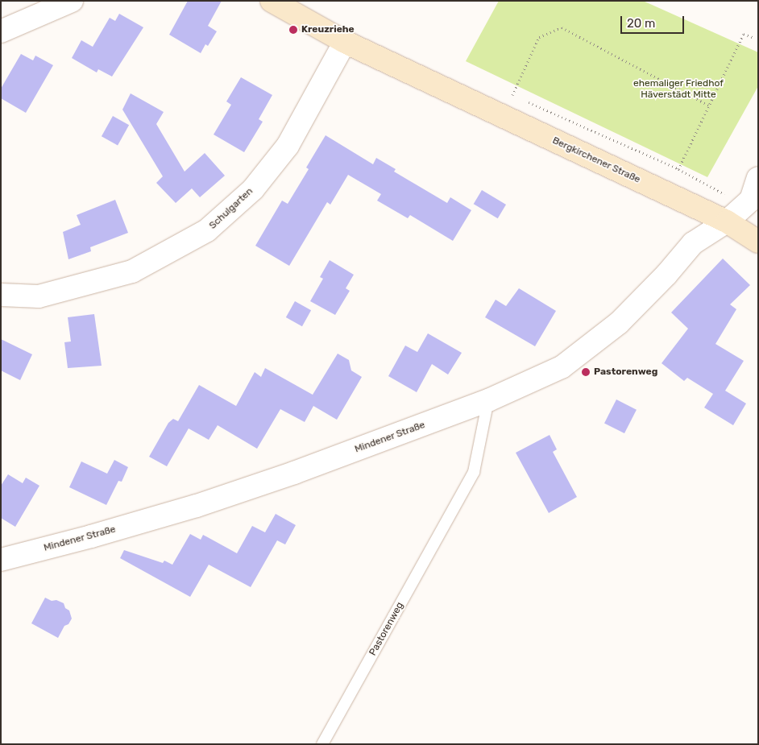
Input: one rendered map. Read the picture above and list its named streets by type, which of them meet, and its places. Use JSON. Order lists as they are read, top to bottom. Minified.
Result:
{"streets":{"main road":["Bergkirchener Straße"],"street":["Schulgarten","Mindener Straße"],"lane":["Pastorenweg"]},"crossings":[["Bergkirchener Straße","Schulgarten"],["Bergkirchener Straße","Mindener Straße"],["Mindener Straße","Pastorenweg"]],"parks":["ehemaliger Friedhof Häverstädt Mitte"],"places":["Kreuzriehe","Pastorenweg"],"scale_bar":"20 m"}
